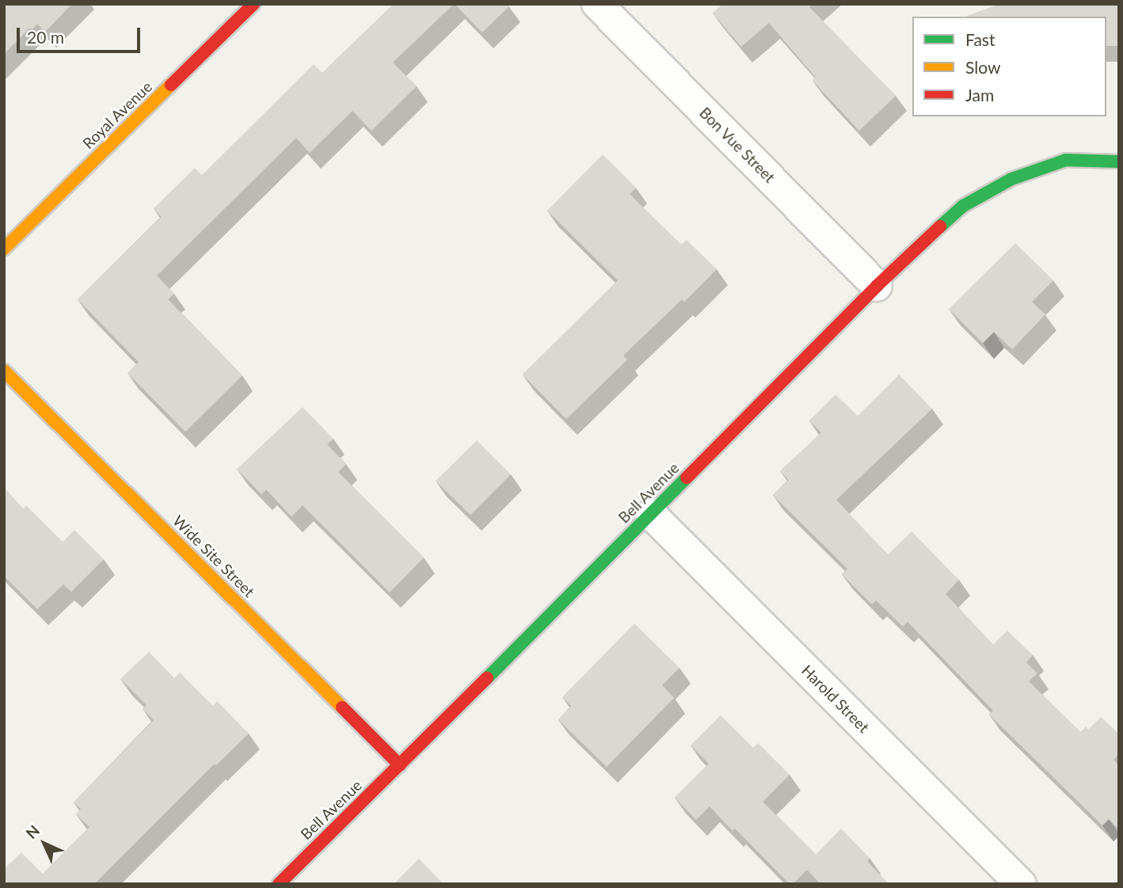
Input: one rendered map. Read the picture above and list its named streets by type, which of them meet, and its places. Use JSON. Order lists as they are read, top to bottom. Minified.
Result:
{"streets":{"street":["Royal Avenue","Bon Vue Street","Bell Avenue","Wide Site Street","Harold Street"]},"crossings":[["Bon Vue Street","Bell Avenue"],["Bell Avenue","Wide Site Street"],["Bell Avenue","Harold Street"]],"legend":["Fast","Slow","Jam"],"scale_bar":"20 m","north":"top left"}
